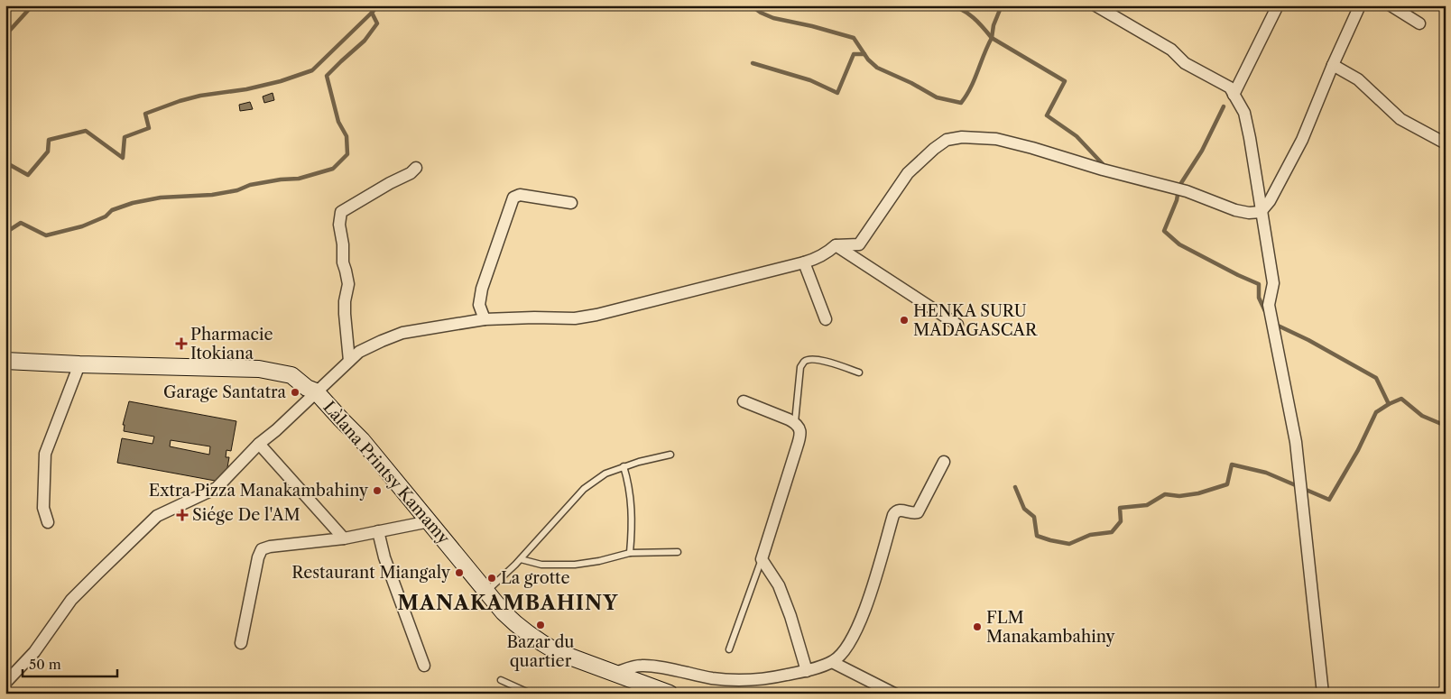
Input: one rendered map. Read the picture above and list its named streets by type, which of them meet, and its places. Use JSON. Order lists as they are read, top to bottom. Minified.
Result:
{"streets":{"street":["Làlana Printsy Kamamy"]},"districts":["MANAKAMBAHINY"],"places":{"other":["HENKA SURU MADAGASCAR","Garage Santatra","Extra Pizza Manakambahiny","Restaurant Miangaly","La grotte","Bazar du quartier","FLM Manakambahiny"],"health":["Pharmacie Itokiana","Siége De l'AM"]},"scale_bar":"50 m"}
